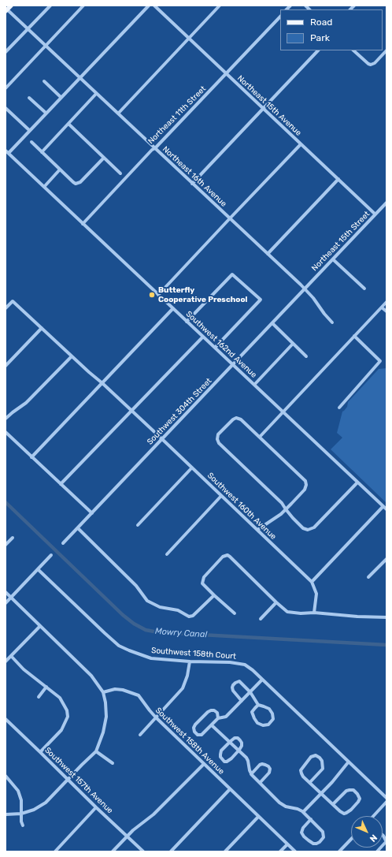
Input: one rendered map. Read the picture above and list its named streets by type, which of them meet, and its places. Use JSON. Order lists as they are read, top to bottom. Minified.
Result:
{"streets":{"street":["Northeast 15th Avenue","Northeast 11th Street","Northeast 16th Avenue","Northeast 15th Street","Southwest 162nd Avenue","Southwest 304th Street","Southwest 160th Avenue","Southwest 158th Court","Southwest 158th Avenue","Southwest 157th Avenue"]},"crossings":[["Northeast 15th Avenue","Northeast 11th Street"],["Northeast 15th Avenue","Northeast 15th Street"],["Northeast 11th Street","Northeast 16th Avenue"],["Northeast 11th Street","Southwest 162nd Avenue"],["Northeast 16th Avenue","Northeast 15th Street"],["Northeast 16th Avenue","Southwest 304th Street"],["Northeast 15th Street","Southwest 304th Street"],["Southwest 162nd Avenue","Southwest 304th Street"],["Southwest 304th Street","Southwest 160th Avenue"]],"water":["Mowry Canal"],"places":["Butterfly Cooperative Preschool"],"legend":["Road","Park"],"north":"bottom right"}
